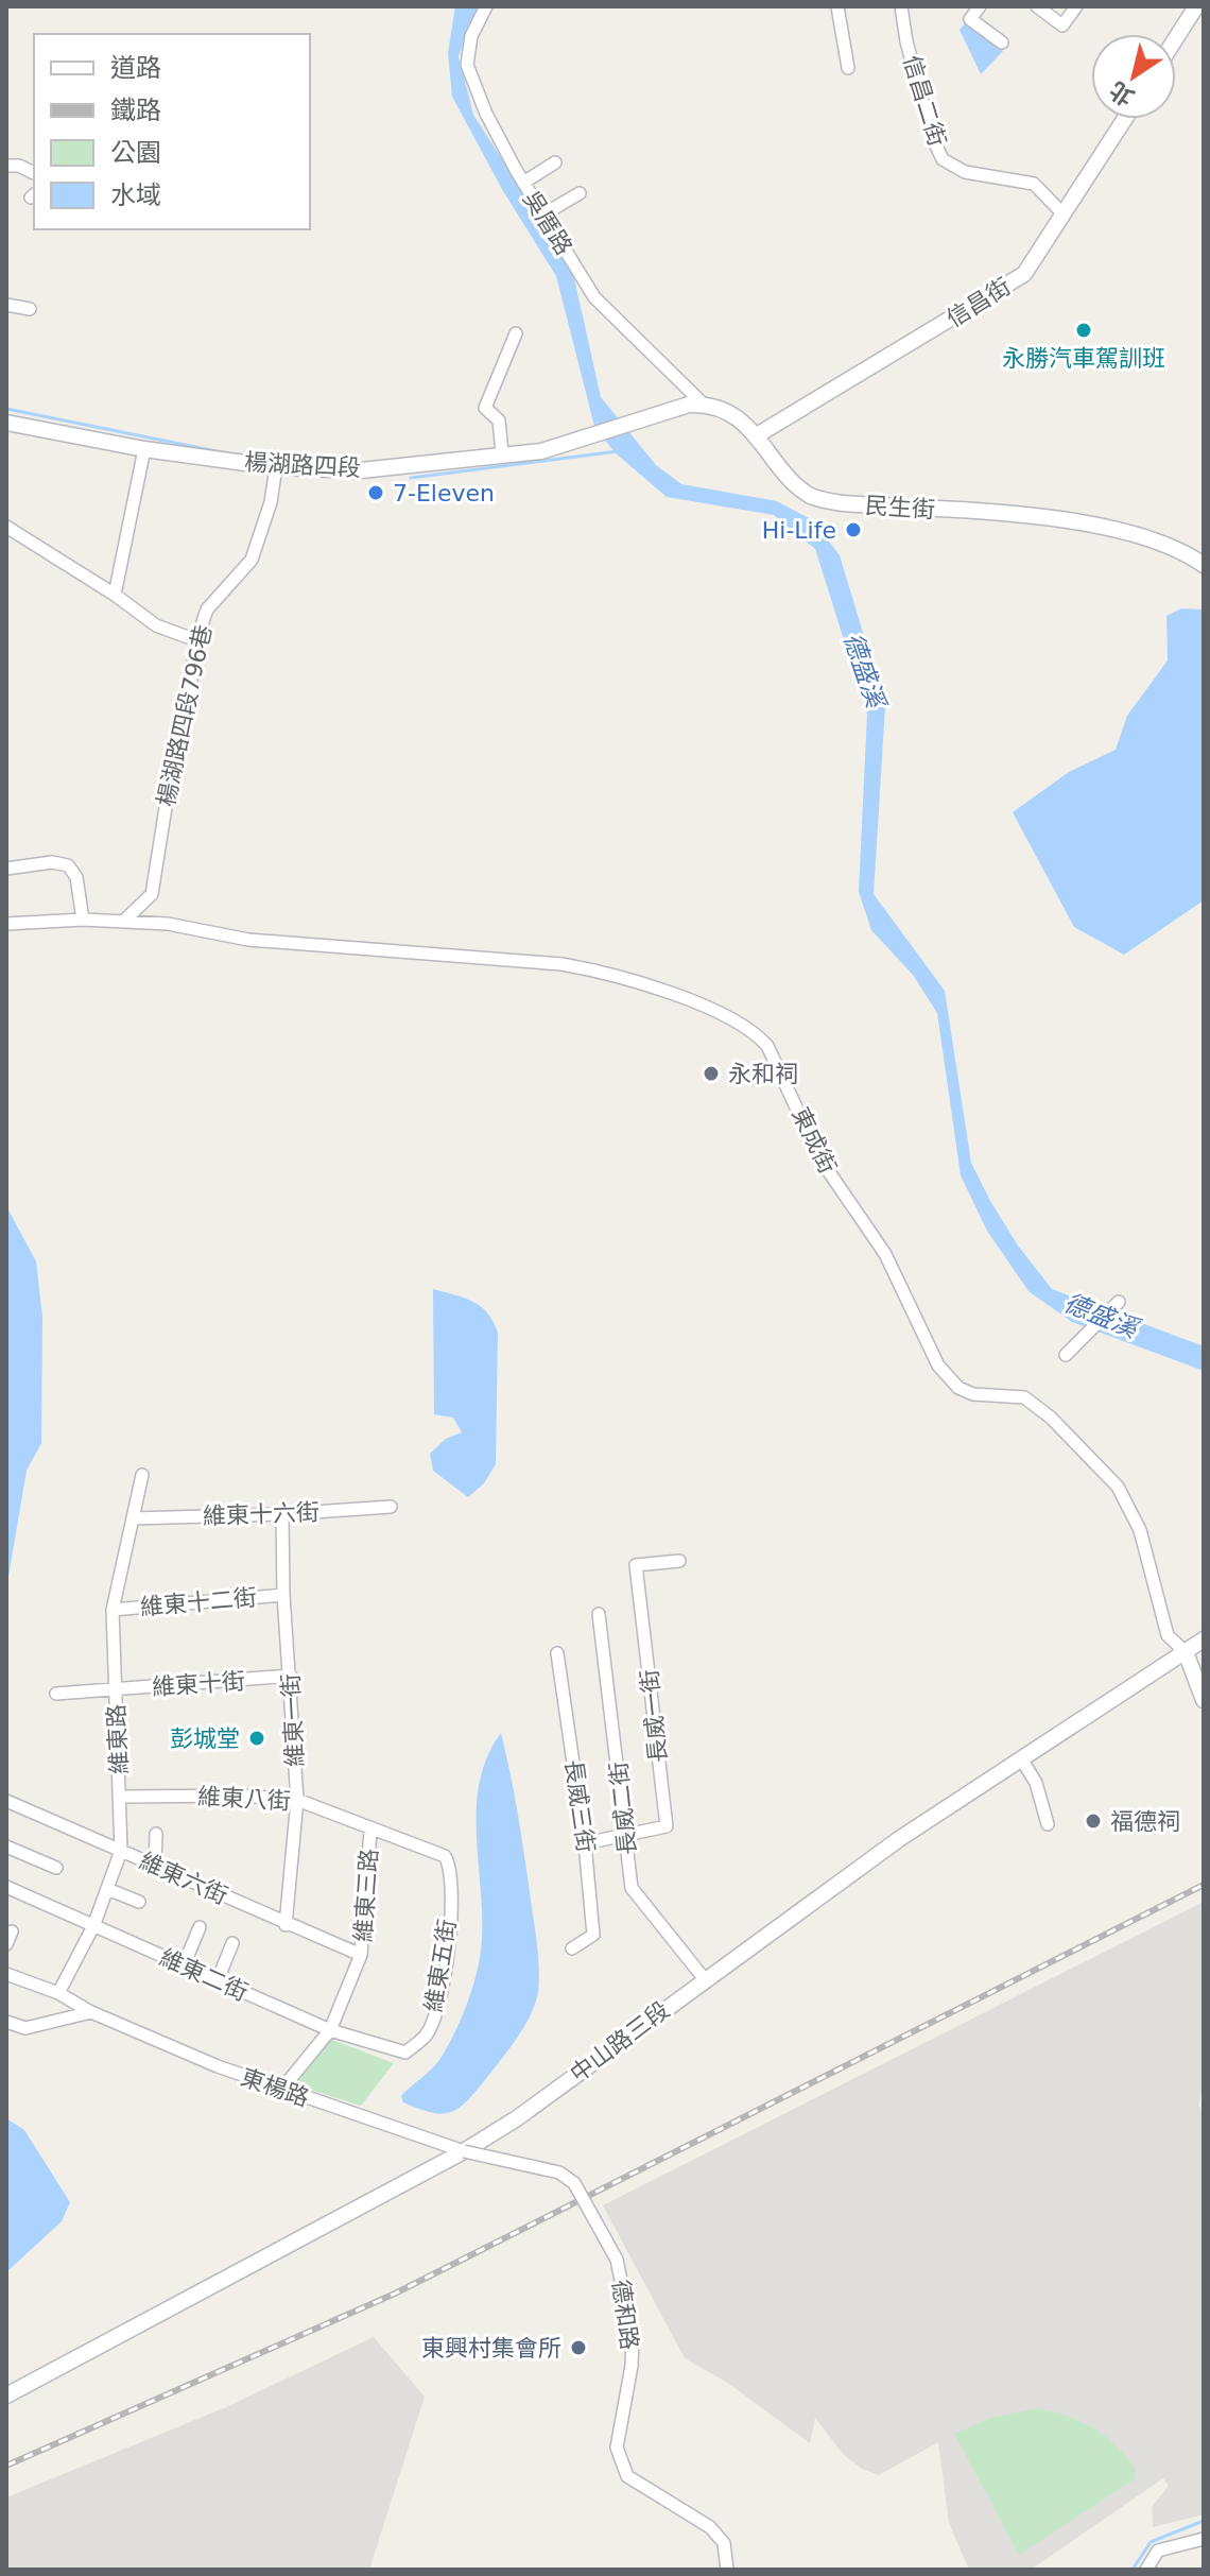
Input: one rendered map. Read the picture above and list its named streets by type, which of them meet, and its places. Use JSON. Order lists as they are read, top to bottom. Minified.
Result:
{"streets":{"street":["信昌二街","吳厝路","信昌街","楊湖路四段","民生街","楊湖路四段796巷","東成街","維東十六街","維東十二街","維東十街","長威一街","維東一街","維東路","維東八街","長威三街","長威二街","維東六街","維東三路","維東五街","維東二街","中山路三段","東楊路","德和路"]},"crossings":[["信昌二街","信昌街"],["吳厝路","楊湖路四段"],["吳厝路","民生街"],["信昌街","民生街"],["楊湖路四段","民生街"],["楊湖路四段","楊湖路四段796巷"],["楊湖路四段796巷","東成街"],["東成街","中山路三段"],["維東十六街","維東一街"],["維東十六街","維東路"],["維東十二街","維東一街"],["維東十二街","維東路"],["維東十街","維東一街"],["維東十街","維東路"],["長威一街","長威三街"],["長威一街","長威二街"],["維東一街","維東八街"],["維東一街","維東六街"],["維東路","維東八街"],["維東路","維東六街"],["維東路","維東二街"],["維東路","東楊路"],["維東八街","維東三路"],["維東八街","維東五街"],["長威二街","中山路三段"],["維東六街","維東三路"],["維東三路","維東二街"],["維東三路","東楊路"],["維東五街","維東二街"],["中山路三段","東楊路"],["中山路三段","德和路"],["東楊路","德和路"]],"water":["德盛溪"],"places":["永勝汽車駕訓班","7-Eleven","Hi-Life","永和祠","彭城堂","福德祠","東興村集會所"],"legend":["道路","鐵路","公園","水域"],"north":"bottom left"}
